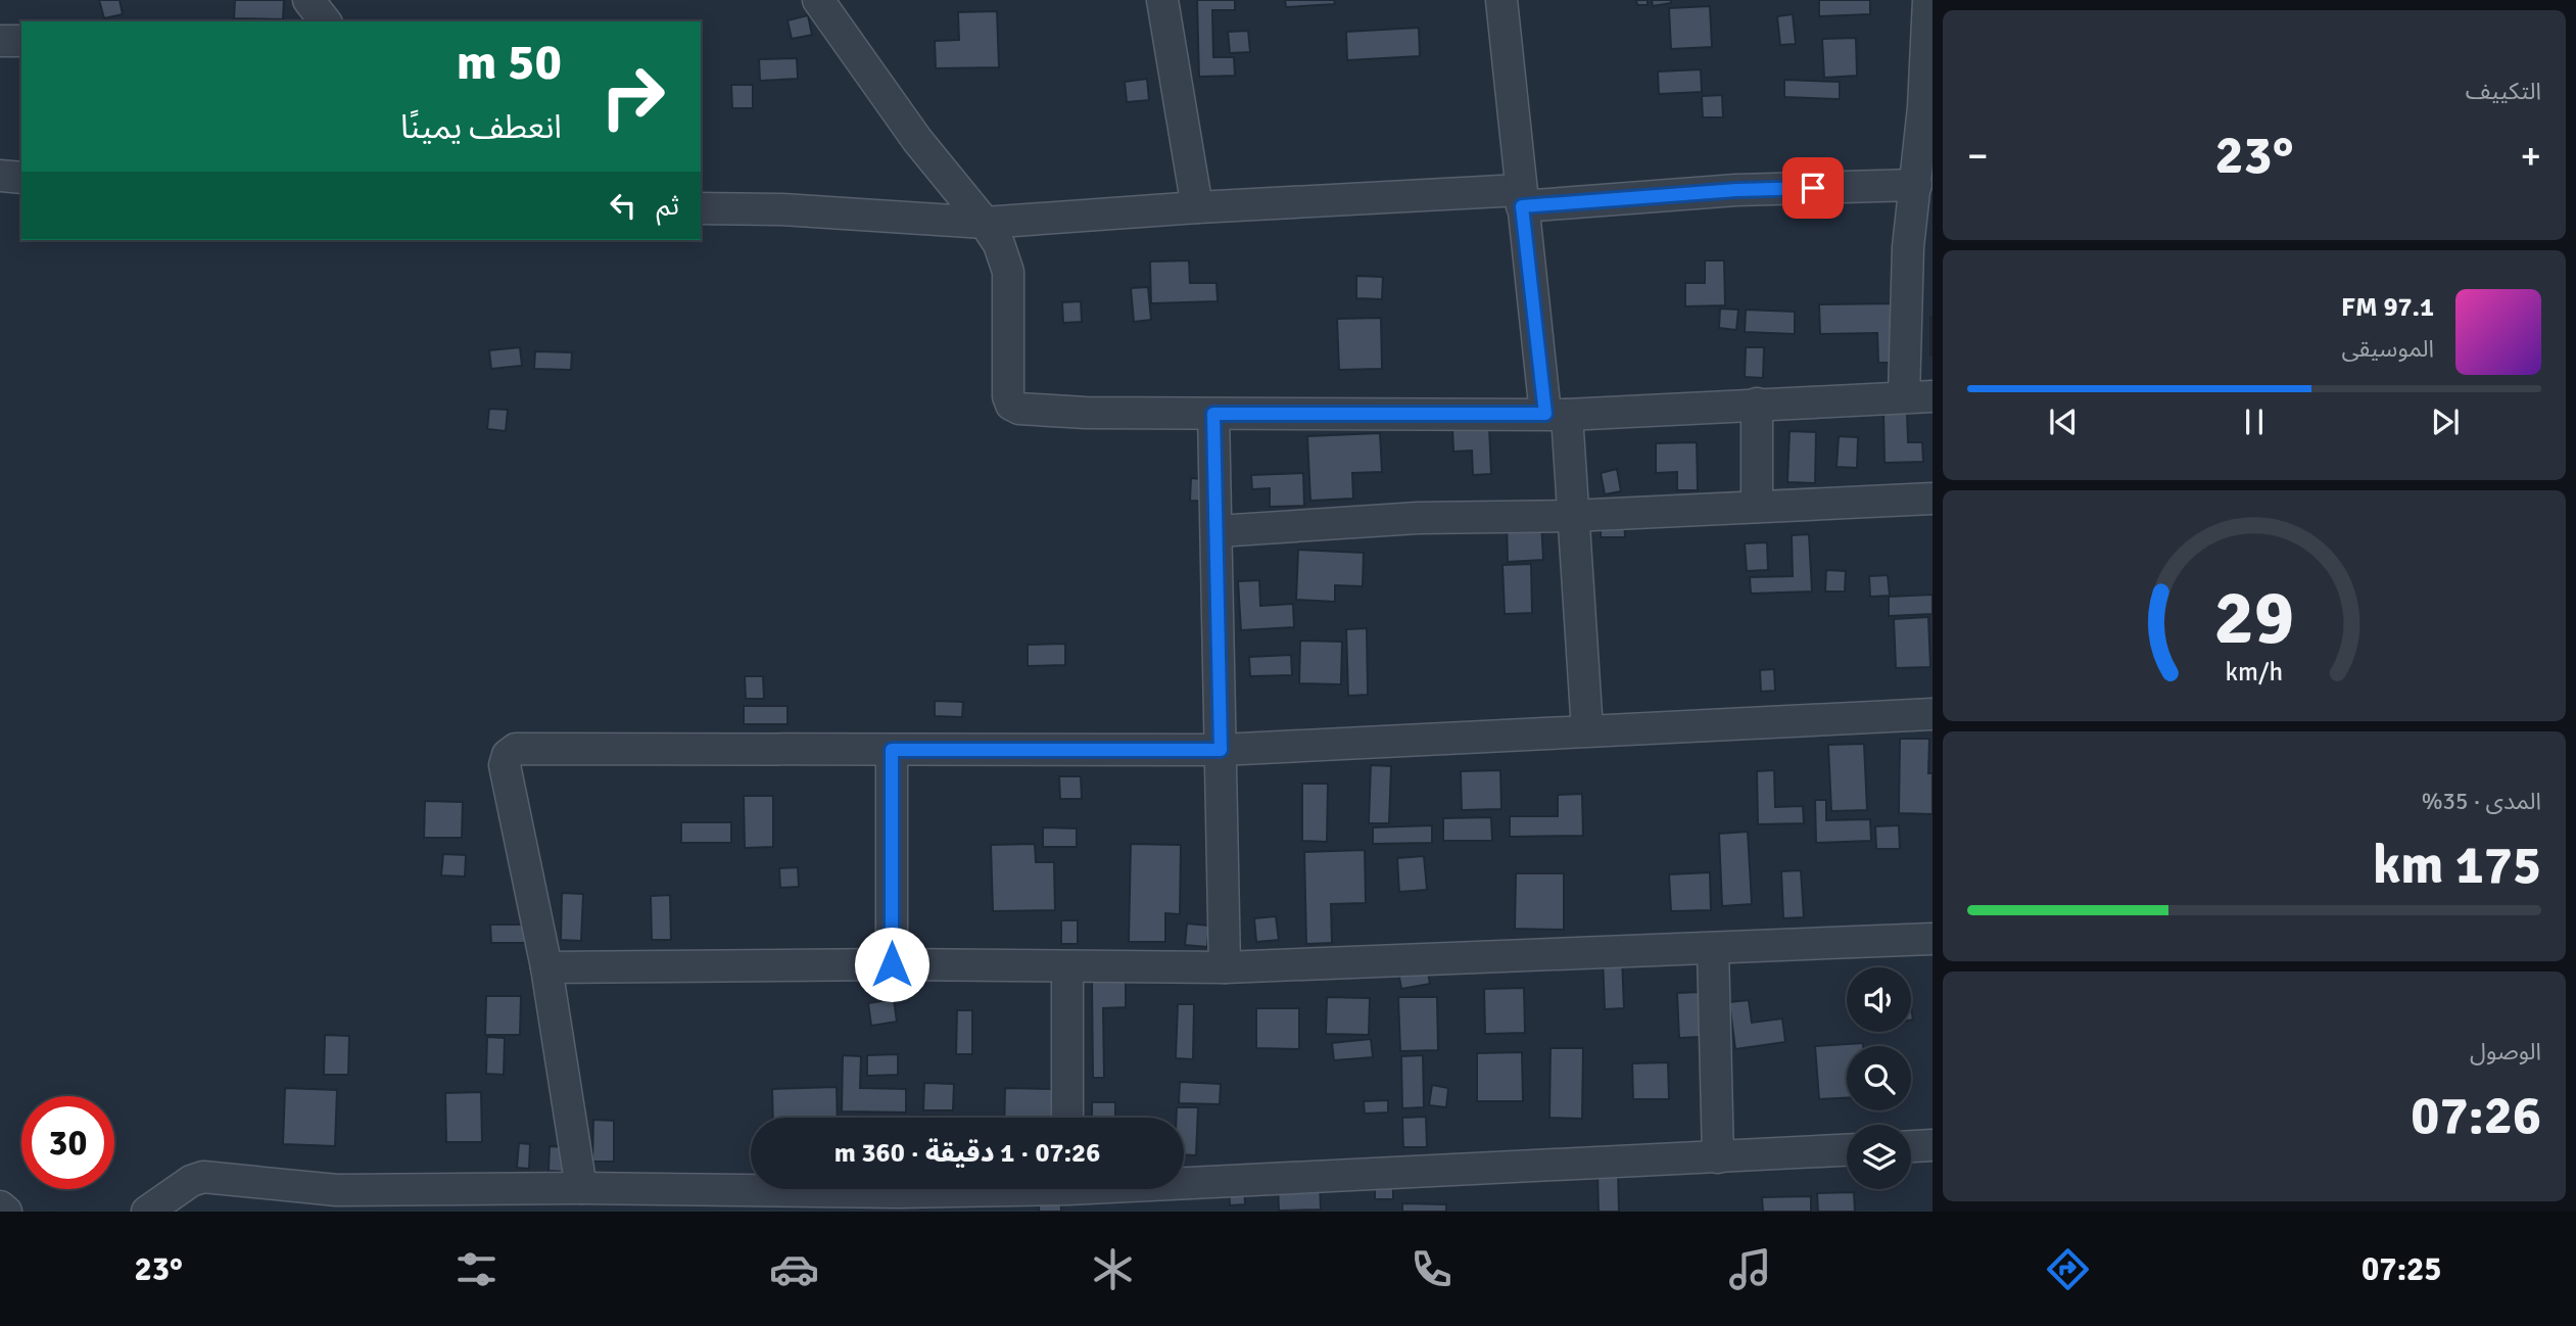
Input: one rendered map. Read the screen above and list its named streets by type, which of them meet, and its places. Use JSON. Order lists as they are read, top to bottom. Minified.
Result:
{"page":{"tile":["التكييف",["المدى · 35%","175 km"],["الوصول","07:26"]],"turn":["50 m","انعطف يمينًا"],"heat":["−","23°","+"],"then":"ثم","song":["97.1 FM","الموسيقى"],"limit":"30","trip":"07:26 · 1 دقيقة · 360 m","tabs":["07:25","23°"],"gauge":["29","km/h"]}}
